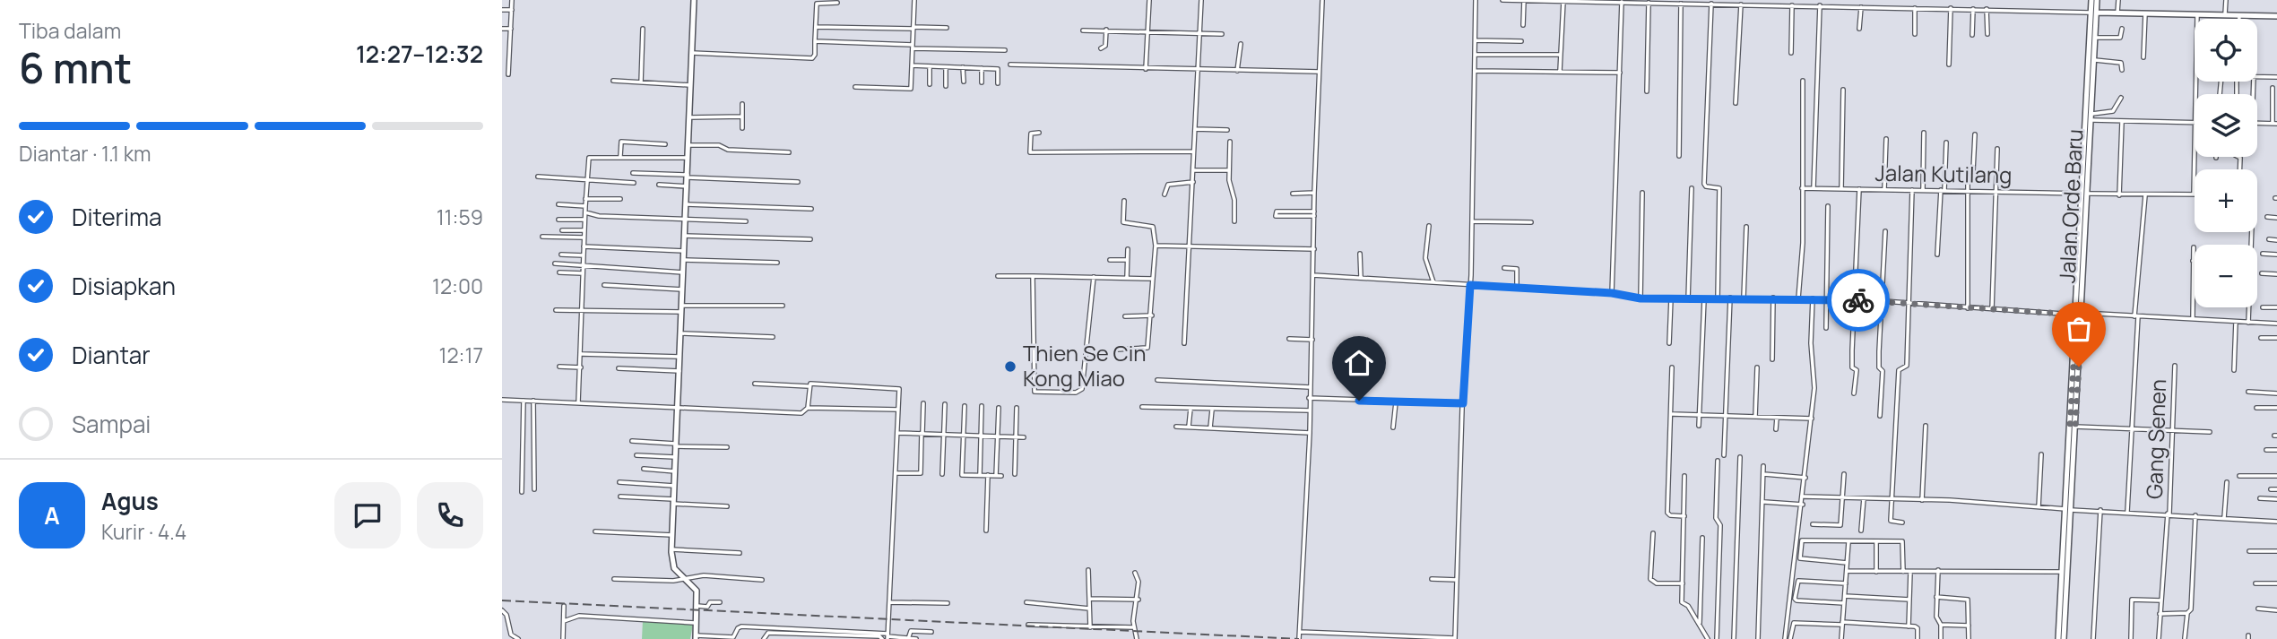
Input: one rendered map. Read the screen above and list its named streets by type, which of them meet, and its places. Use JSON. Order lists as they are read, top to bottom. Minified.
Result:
{"streets":{"main road":["Jalan Orde Baru"],"street":["Jalan Kutilang","Gang Senen"]},"crossings":[["Jalan Kutilang","Jalan Orde Baru"]],"places":["Thien Se Cin Kong Miao"],"page":{"heading":["6 mnt","Tiba dalam","12:27–12:32"],"panel":["Agus","Kurir · 4.4"],"map_buttons":["+","−"],"bar":"Diantar · 1.1 km","list":[["Diterima","11:59"],["Disiapkan","12:00"],["Diantar","12:17"],"Sampai"],"round":"A"}}
